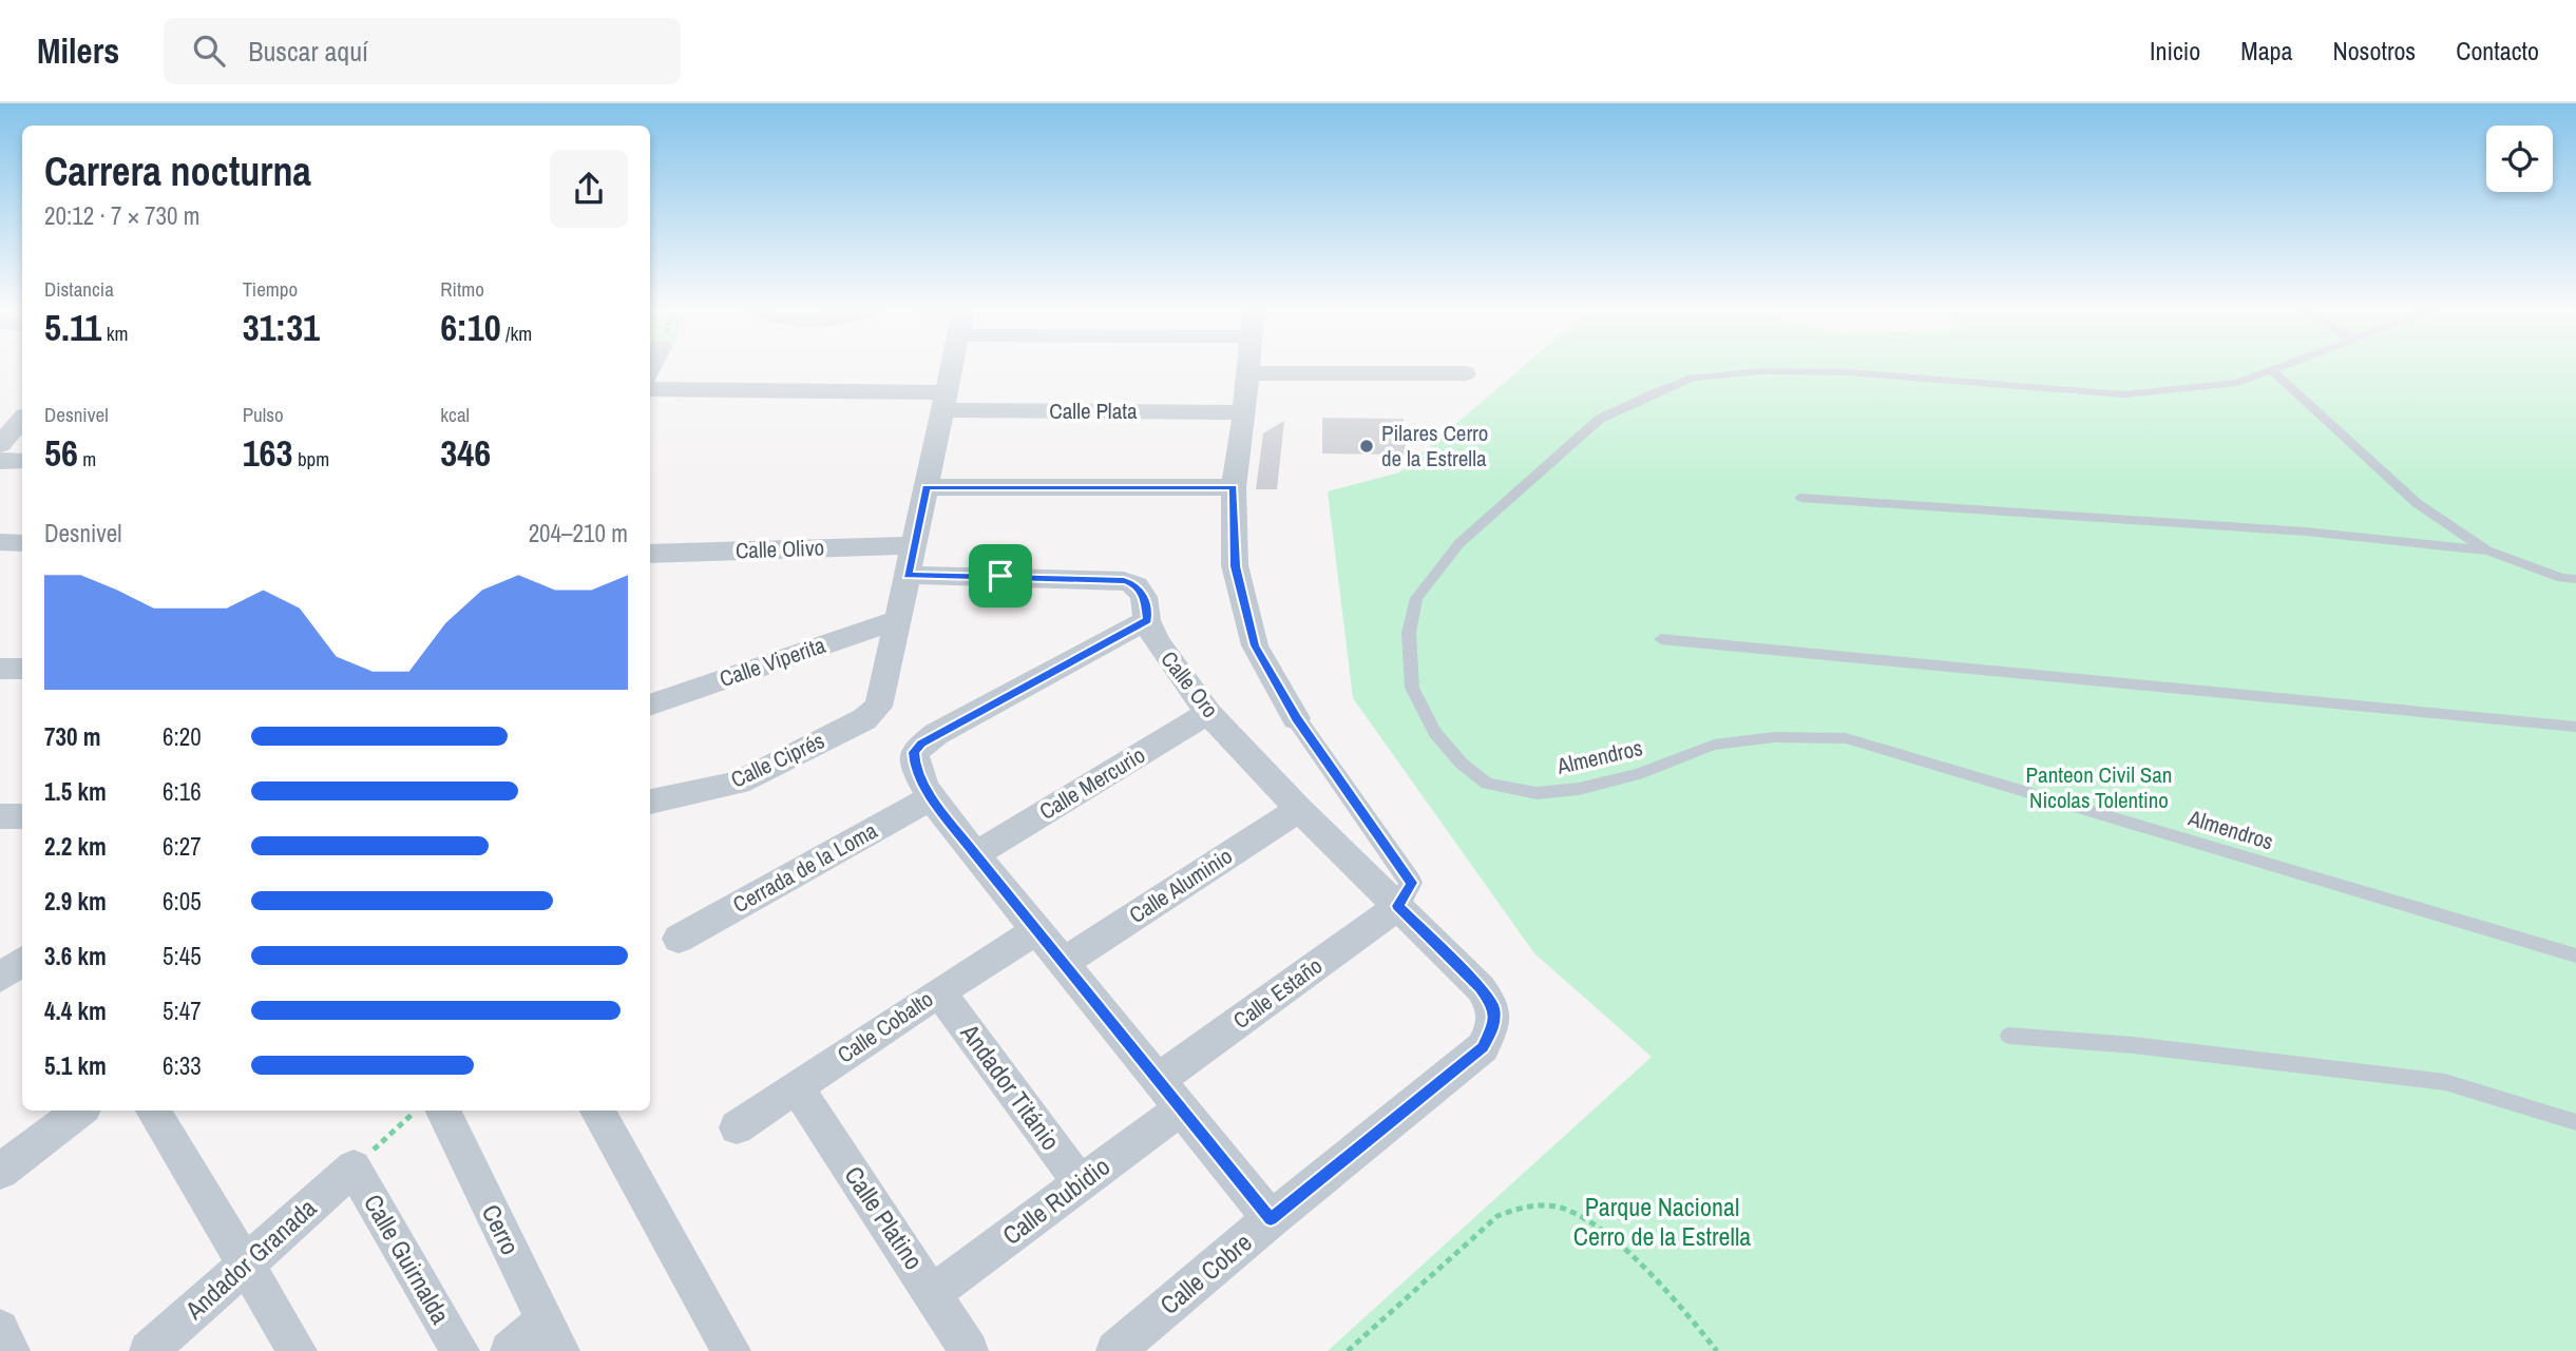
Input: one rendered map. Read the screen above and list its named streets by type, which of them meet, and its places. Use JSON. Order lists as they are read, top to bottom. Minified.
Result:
{"streets":{"street":["Calle Plata","Calle Olivo","Calle Viperita","Calle Oro","Calle Ciprés","Calle Mercurio","Cerrada de la Loma","Calle Aluminio","Calle Estaño","Calle Cobalto","Andador Titánio","Calle Rubidio","Calle Platino","Cerro","Andador Granada","Calle Guirnalda","Calle Cobre"],"lane":["Almendros"]},"crossings":[["Calle Viperita","Calle Ciprés"],["Calle Oro","Calle Mercurio"],["Calle Oro","Calle Aluminio"],["Calle Oro","Calle Estaño"],["Calle Oro","Calle Cobre"],["Calle Estaño","Calle Rubidio"],["Calle Cobalto","Andador Titánio"],["Calle Cobalto","Calle Platino"],["Andador Titánio","Calle Rubidio"],["Calle Rubidio","Calle Platino"],["Andador Granada","Calle Guirnalda"]],"parks":["Panteon Civil San Nicolas Tolentino","Parque Nacional Cerro de la Estrella"],"places":["Pilares Cerro de la Estrella"],"page":{"header":"Milers","search":"Buscar aquí","nav":["Inicio","Mapa","Nosotros","Contacto"],"heading":["Carrera nocturna","20:12 · 7 × 730 m"],"stats":[["Distancia","5.11 km"],["Tiempo","31:31"],["Ritmo","6:10 /km"],["Desnivel","56 m"],["Pulso","163 bpm"],["kcal","346"]],"chart":["Desnivel","204–210 m"],"list":[{"name":"730 m","note":"6:20"},{"name":"1.5 km","note":"6:16"},{"name":"2.2 km","note":"6:27"},{"name":"2.9 km","note":"6:05"},{"name":"3.6 km","note":"5:45"},{"name":"4.4 km","note":"5:47"},{"name":"5.1 km","note":"6:33"}]}}
